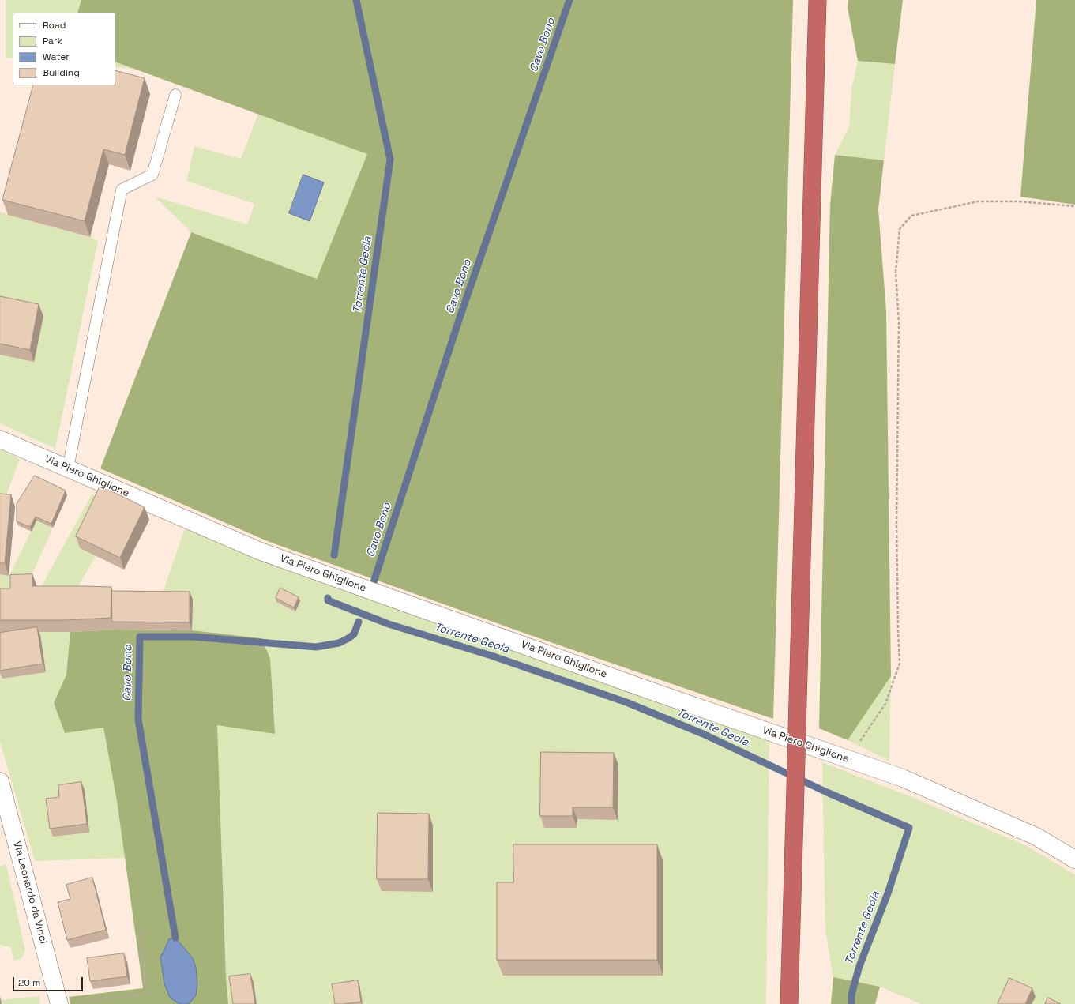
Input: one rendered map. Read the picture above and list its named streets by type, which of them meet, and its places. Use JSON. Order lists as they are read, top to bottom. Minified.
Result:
{"streets":{"street":["Via Piero Ghiglione","Via Leonardo da Vinci"]},"water":["Cavo Bono","Torrente Geola"],"legend":["Road","Park","Water","Building"],"scale_bar":"20 m"}
